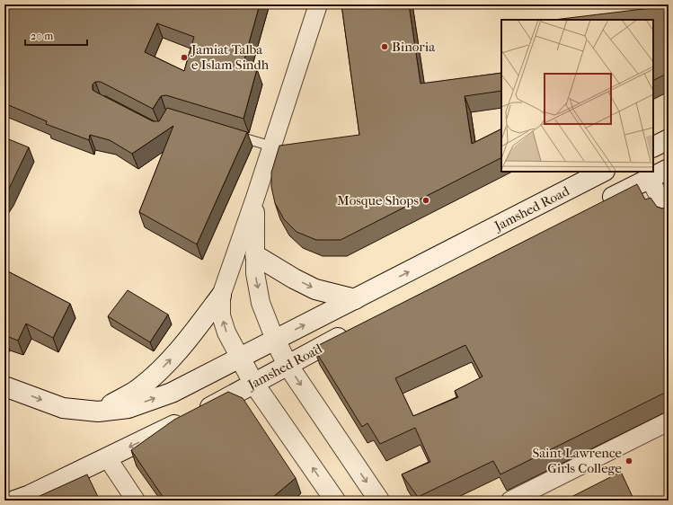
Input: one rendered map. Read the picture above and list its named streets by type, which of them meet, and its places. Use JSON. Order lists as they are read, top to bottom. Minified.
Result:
{"streets":{"main road":["Jamshed Road"]},"places":["Binoria","Jamiat Talba e Islam Sindh","Mosque Shops","Saint Lawrence Girls College"],"scale_bar":"20 m"}
